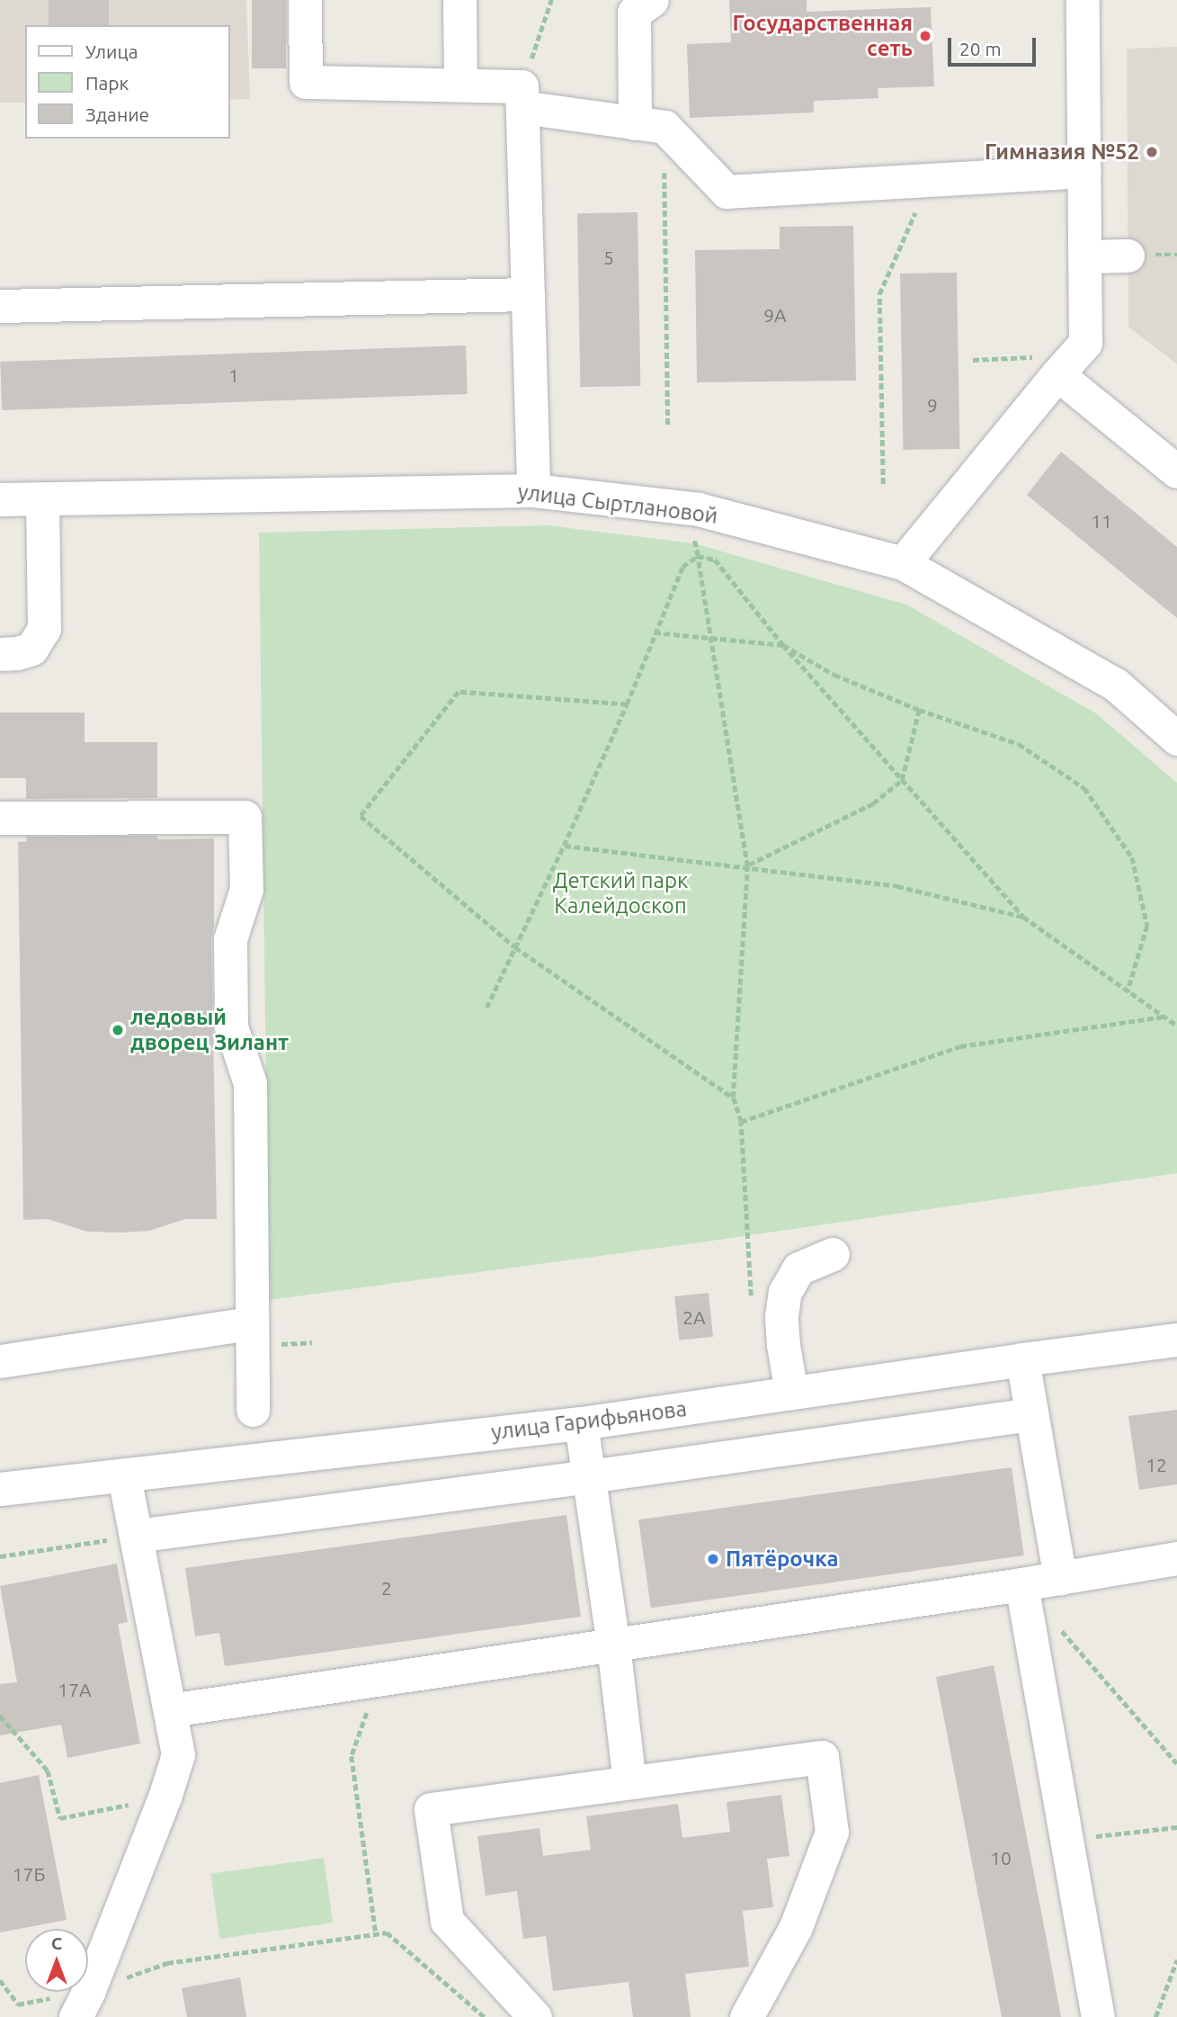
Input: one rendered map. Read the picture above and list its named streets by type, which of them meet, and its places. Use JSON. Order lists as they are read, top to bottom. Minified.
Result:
{"streets":{"street":["улица Сыртлановой","улица Гарифьянова"]},"parks":["Детский парк Калейдоскоп"],"places":["Государственная сеть","Гимназия №52","ледовый дворец Зилант","Пятёрочка"],"house_numbers":["5","9А","1","9","11","2А","12","2","17А","10","17Б"],"legend":["Улица","Парк","Здание"],"scale_bar":"20 m","north":"top"}
